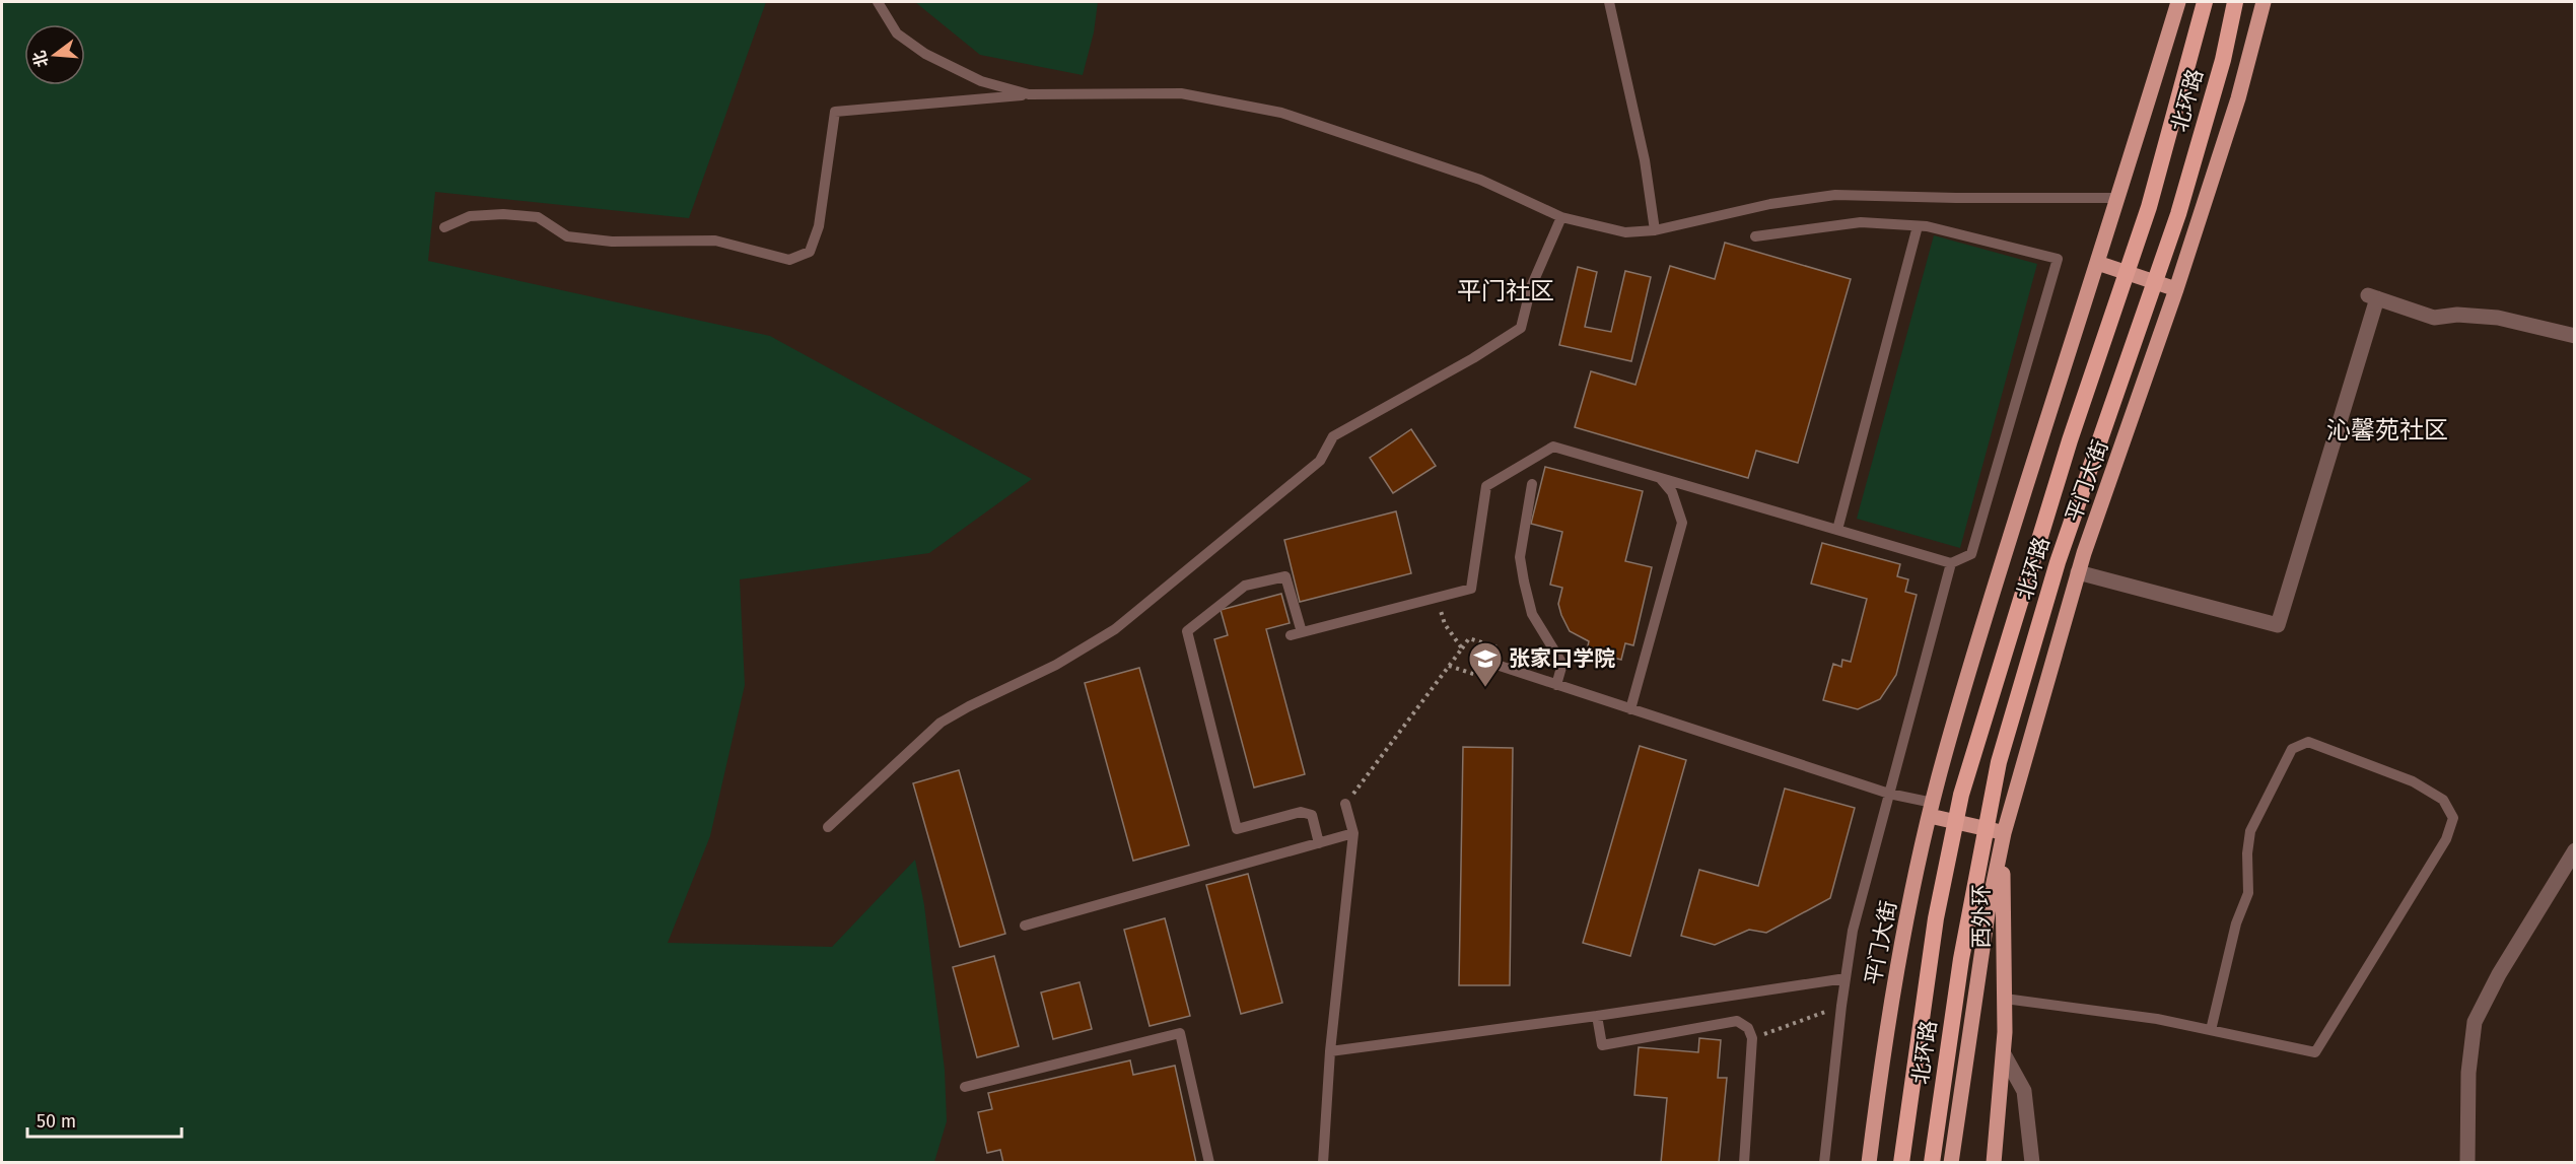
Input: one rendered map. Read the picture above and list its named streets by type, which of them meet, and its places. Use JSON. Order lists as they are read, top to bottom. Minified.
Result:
{"streets":{"highway":["北环路"],"main road":["平门大街","西外环"]},"crossings":[["平门大街","西外环"]],"districts":["平门社区","沁馨苑社区"],"places":{"school or university":["张家口学院"]},"scale_bar":"50 m","north":"left"}
